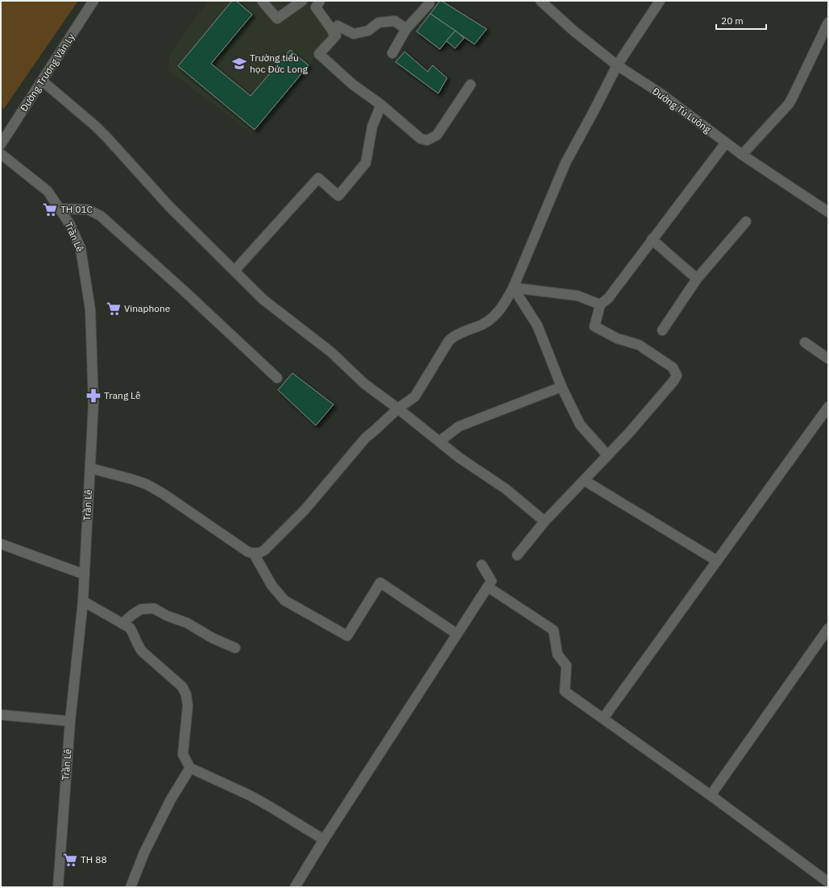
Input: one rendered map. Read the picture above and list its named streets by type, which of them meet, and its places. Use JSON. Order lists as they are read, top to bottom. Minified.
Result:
{"streets":{"street":["Đường Trương Văn Ly","Đường Tú Luông","Trần Lê"]},"places":{"school or university":["Trường tiểu học Đức Long"],"supermarket":["TH 01C","Vinaphone","TH 88"],"pharmacy":["Trang Lê"]},"scale_bar":"20 m"}
